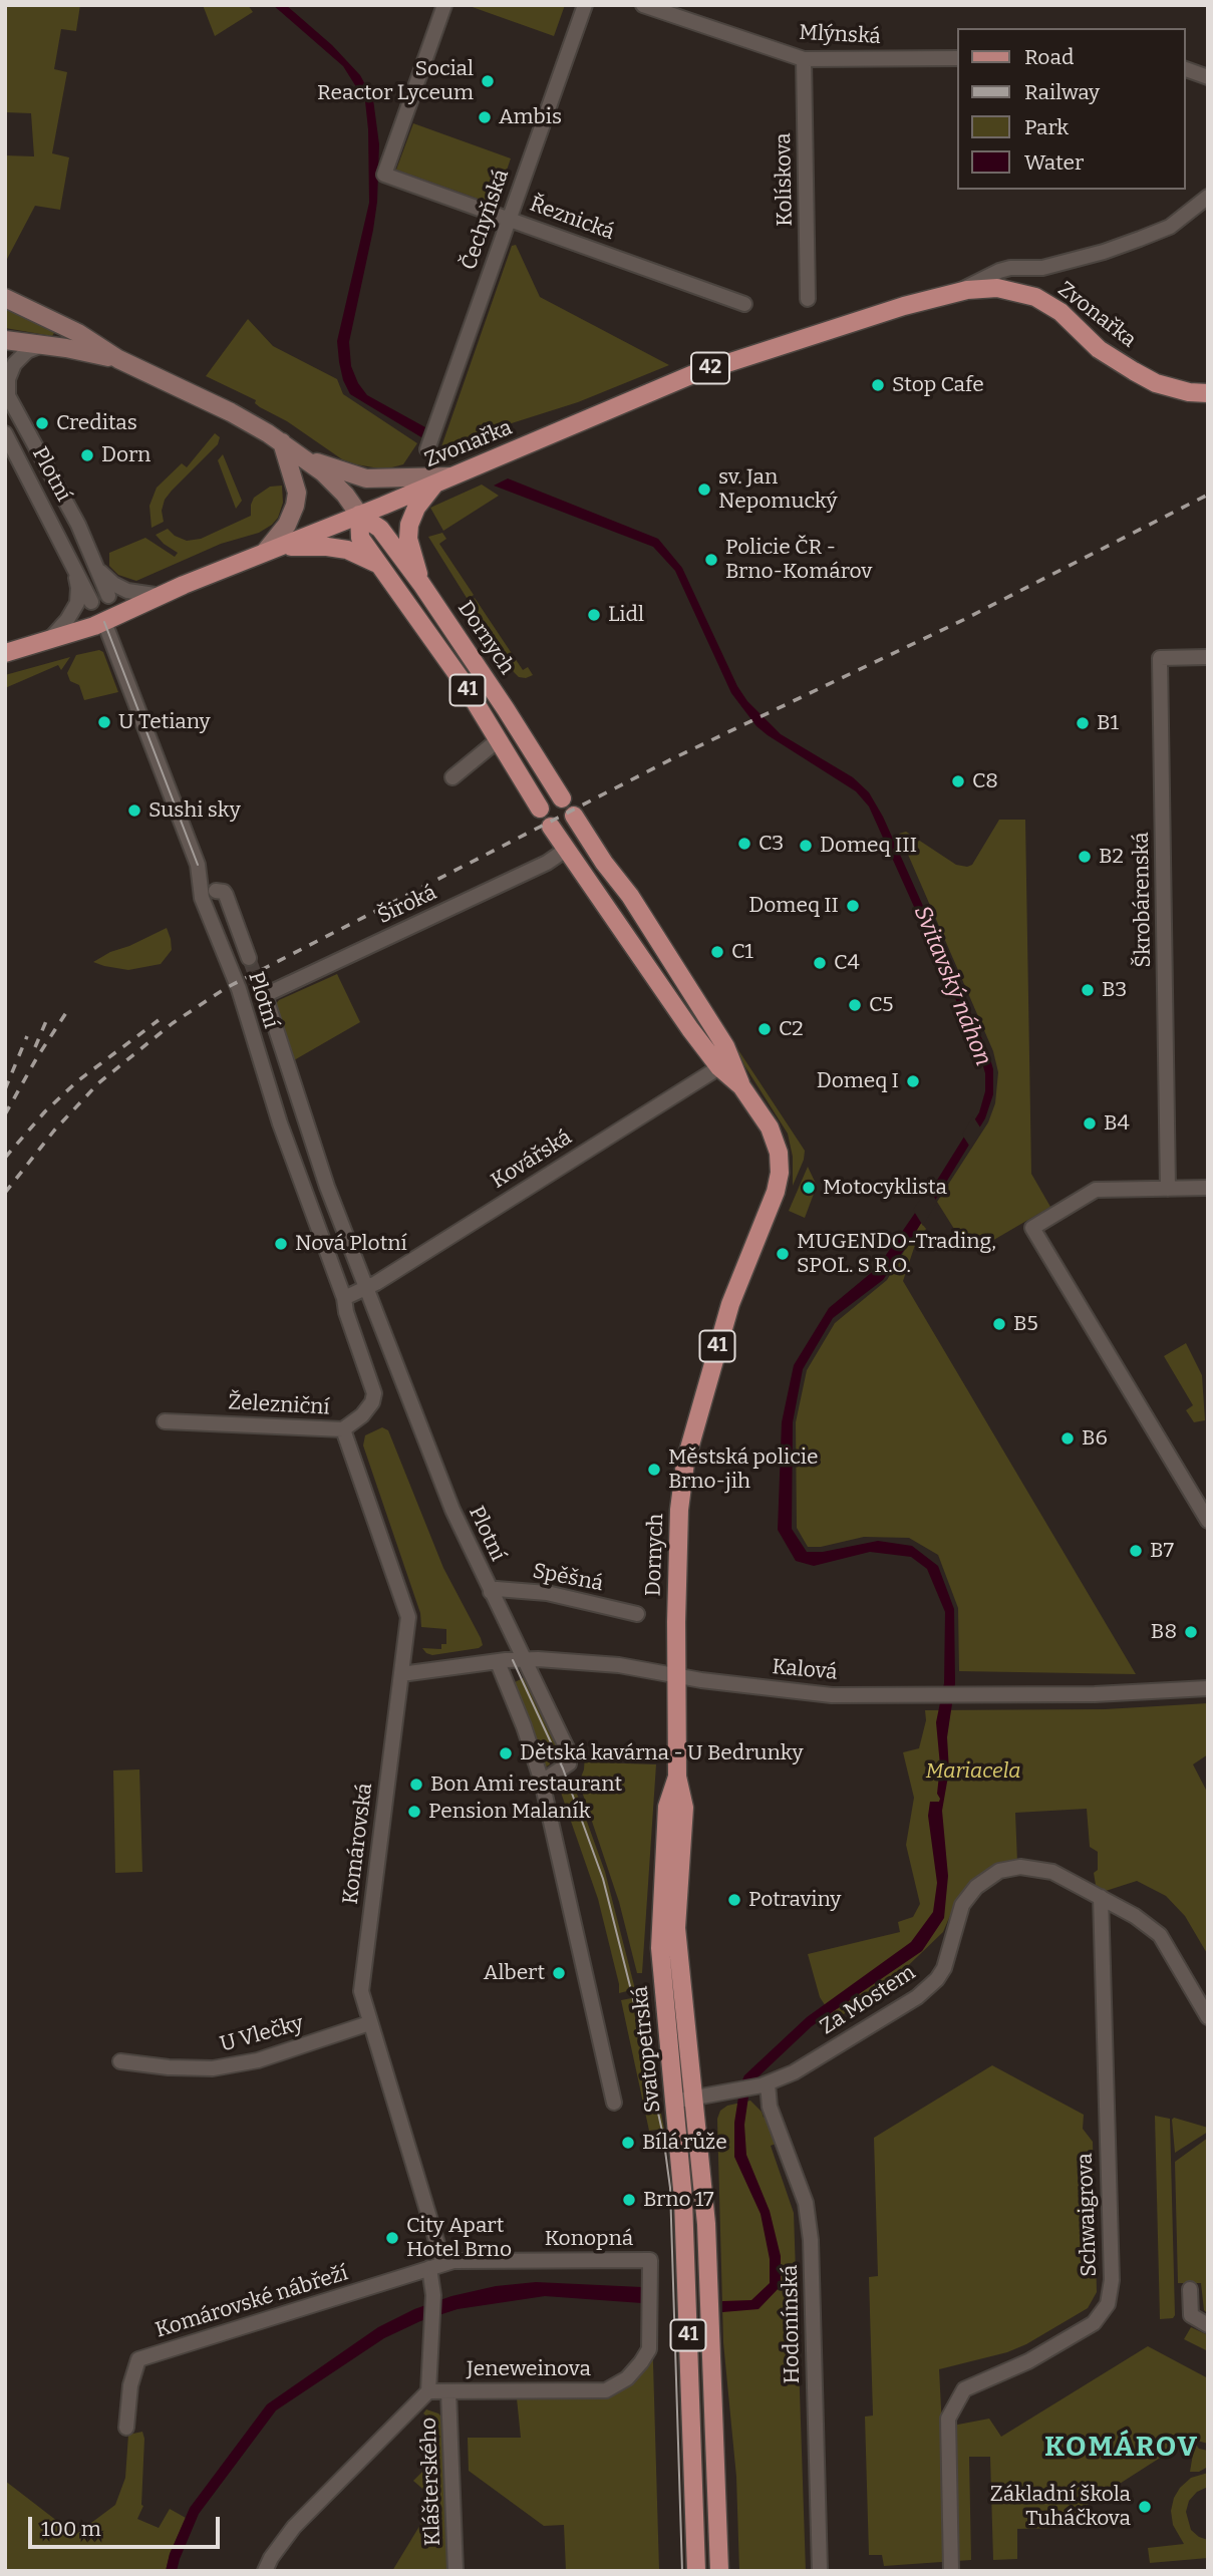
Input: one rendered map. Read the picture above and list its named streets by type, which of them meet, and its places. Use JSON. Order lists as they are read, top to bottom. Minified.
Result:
{"streets":{"main road":["Zvonařka","42","Dornych","41","Svatopetrská"],"street":["Mlýnská","Kolískova","Řeznická","Čechyňská","Plotní","Škrobárenská","Široká","Kovářská","Železniční","Spěšná","Kalová","Komárovská","Za Mostem","U Vlečky","Schwaigrova","Konopná","Komárovské nábřeží","Hodonínská","Jeneweinova","Klášterského"]},"crossings":[["Mlýnská","Kolískova"],["Řeznická","Čechyňská"],["Zvonařka","Plotní"],["Zvonařka","Dornych"],["Plotní","Dornych"],["Plotní","Široká"],["Plotní","Kovářská"],["Plotní","Železniční"],["Plotní","Spěšná"],["Dornych","Široká"],["Dornych","Kovářská"],["Dornych","Kalová"],["Dornych","Svatopetrská"],["Železniční","Komárovská"],["Kalová","Komárovská"],["Kalová","Svatopetrská"],["Komárovská","U Vlečky"],["Komárovská","Konopná"],["Komárovská","Komárovské nábřeží"],["Za Mostem","Svatopetrská"],["Za Mostem","Schwaigrova"],["Za Mostem","Hodonínská"],["Konopná","Komárovské nábřeží"],["Konopná","Jeneweinova"],["Jeneweinova","Klášterského"]],"districts":["KOMÁROV"],"water":["Svitavský náhon"],"parks":["Mariacela"],"places":["Social Reactor Lyceum","Ambis","Stop Cafe","Creditas","Dorn","sv. Jan Nepomucký","Policie ČR - Brno-Komárov","Lidl","U Tetiany","B1","C8","Sushi sky","C3","Domeq III","B2","Domeq II","C1","C4","B3","C5","C2","Domeq I","B4","Motocyklista","Nová Plotní","MUGENDO-Trading, SPOL. S R.O.","B5","B6","Městská policie Brno-jih","B7","B8","Dětská kavárna - U Bedrunky","Bon Ami restaurant","Pension Malaník","Potraviny","Albert","Bílá růže","Brno 17","City Apart Hotel Brno","Základní škola Tuháčkova"],"legend":["Road","Railway","Park","Water"],"scale_bar":"100 m"}
